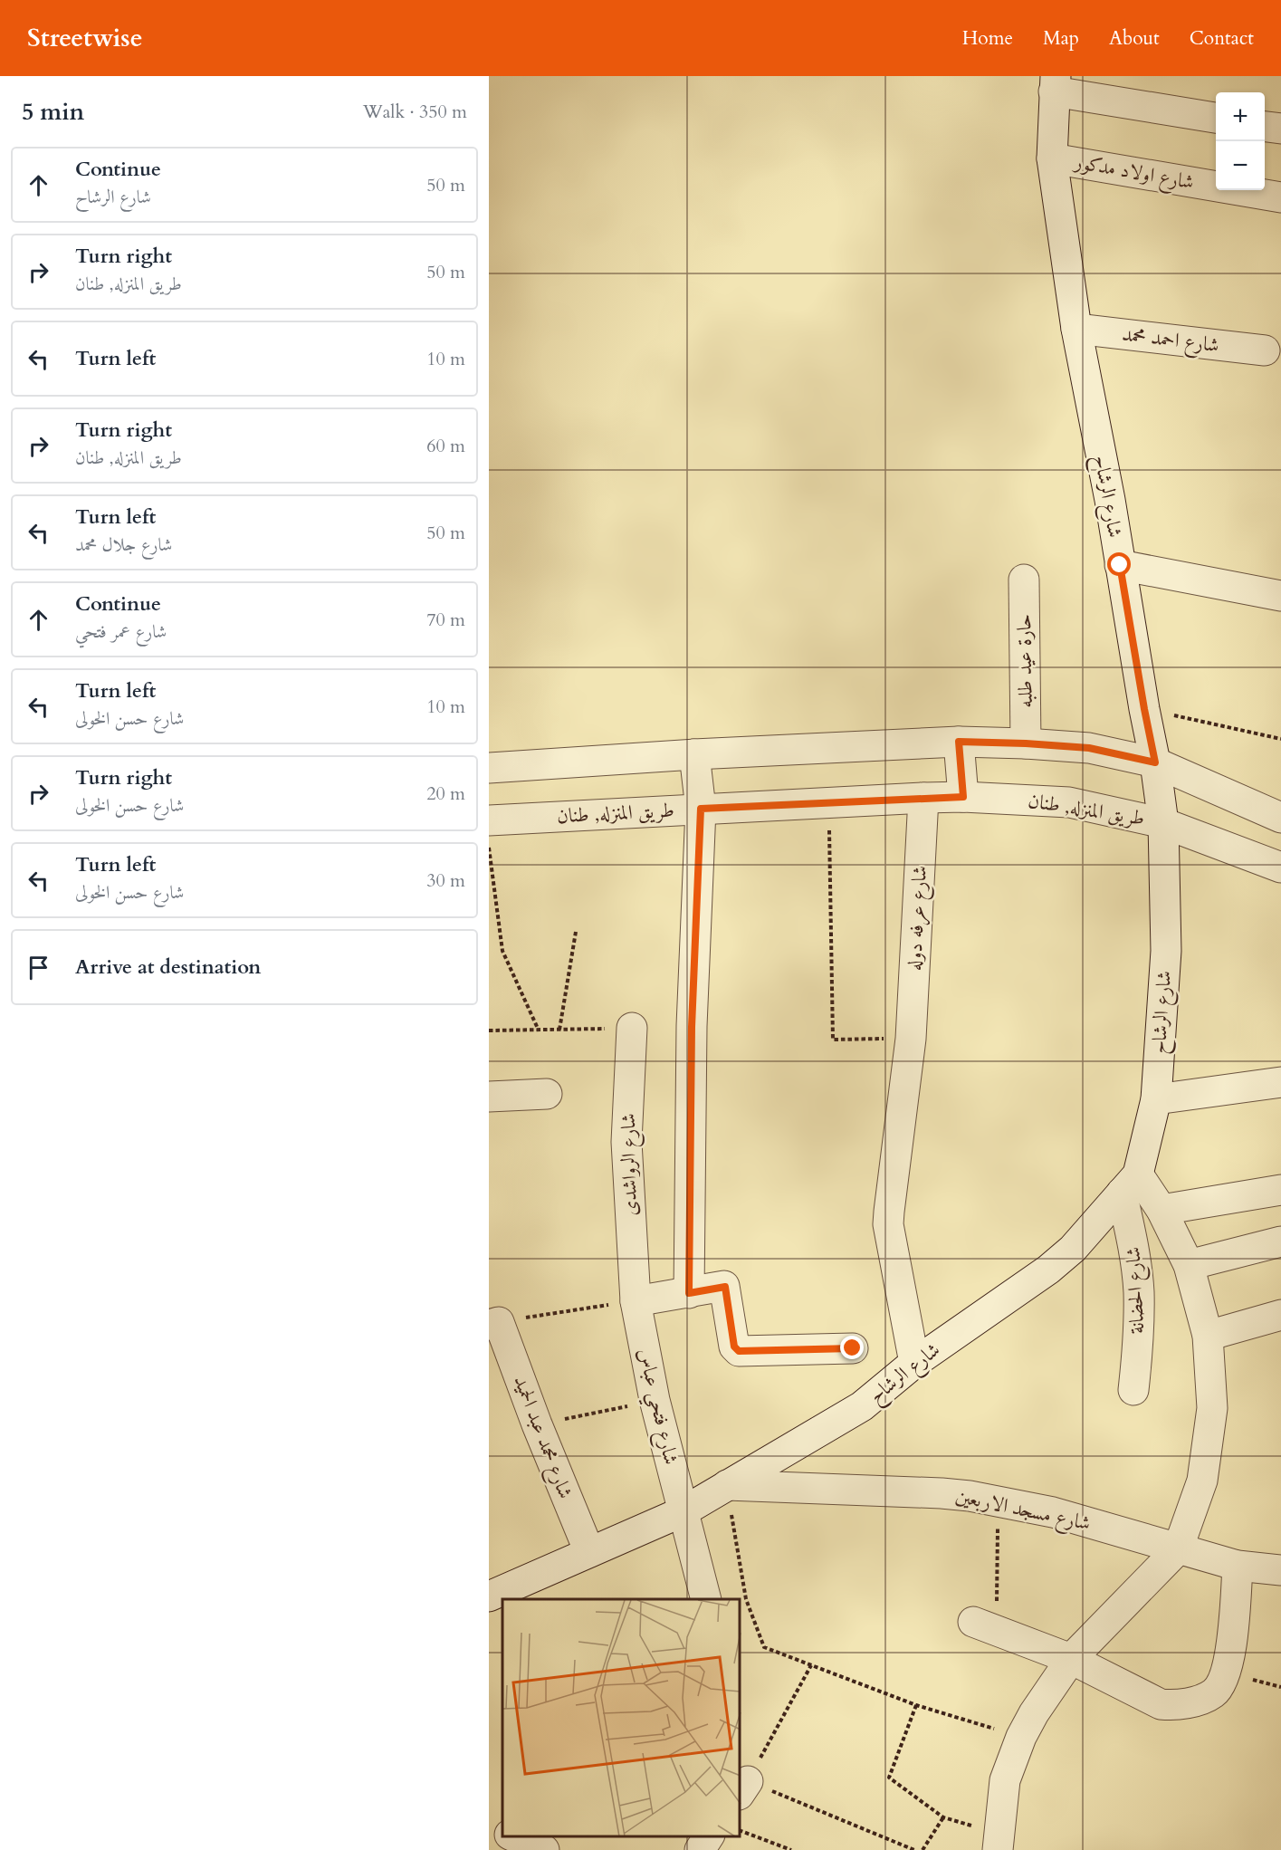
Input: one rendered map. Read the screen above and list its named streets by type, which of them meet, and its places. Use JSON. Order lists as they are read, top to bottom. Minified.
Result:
{"streets":{"street":["شارع اولاد مدكور","شارع احمد محمد","شارع الرشاح","حارة عيد طلبه","طريق المنزله, طنان","شارع عرفه دوله","شارع الرواشدى","شارع الحضانة","شارع فتحي عباس","شارع محمد عبد الحميد","شارع مسجد الاربعين"]},"crossings":[["شارع اولاد مدكور","شارع الرشاح"],["شارع احمد محمد","شارع الرشاح"],["شارع الرشاح","طريق المنزله, طنان"],["شارع الرشاح","شارع عرفه دوله"],["شارع الرشاح","شارع الحضانة"],["شارع الرشاح","شارع فتحي عباس"],["شارع الرشاح","شارع محمد عبد الحميد"],["شارع الرشاح","شارع مسجد الاربعين"],["طريق المنزله, طنان","شارع عرفه دوله"],["شارع الرواشدى","شارع فتحي عباس"]],"page":{"header":"Streetwise","nav":["Home","Map","About","Contact"],"heading":["5 min","Walk · 350 m"],"map_buttons":["+","−"],"list":[["Continue","شارع الرشاح","50 m"],["Turn right","طريق المنزله, طنان","50 m"],["Turn left","10 m"],["Turn right","طريق المنزله, طنان","60 m"],["Turn left","شارع جلال محمد","50 m"],["Continue","شارع عمر فتحي","70 m"],["Turn left","شارع حسن الخولى","10 m"],["Turn right","شارع حسن الخولى","20 m"],["Turn left","شارع حسن الخولى","30 m"],"Arrive at destination"]}}
